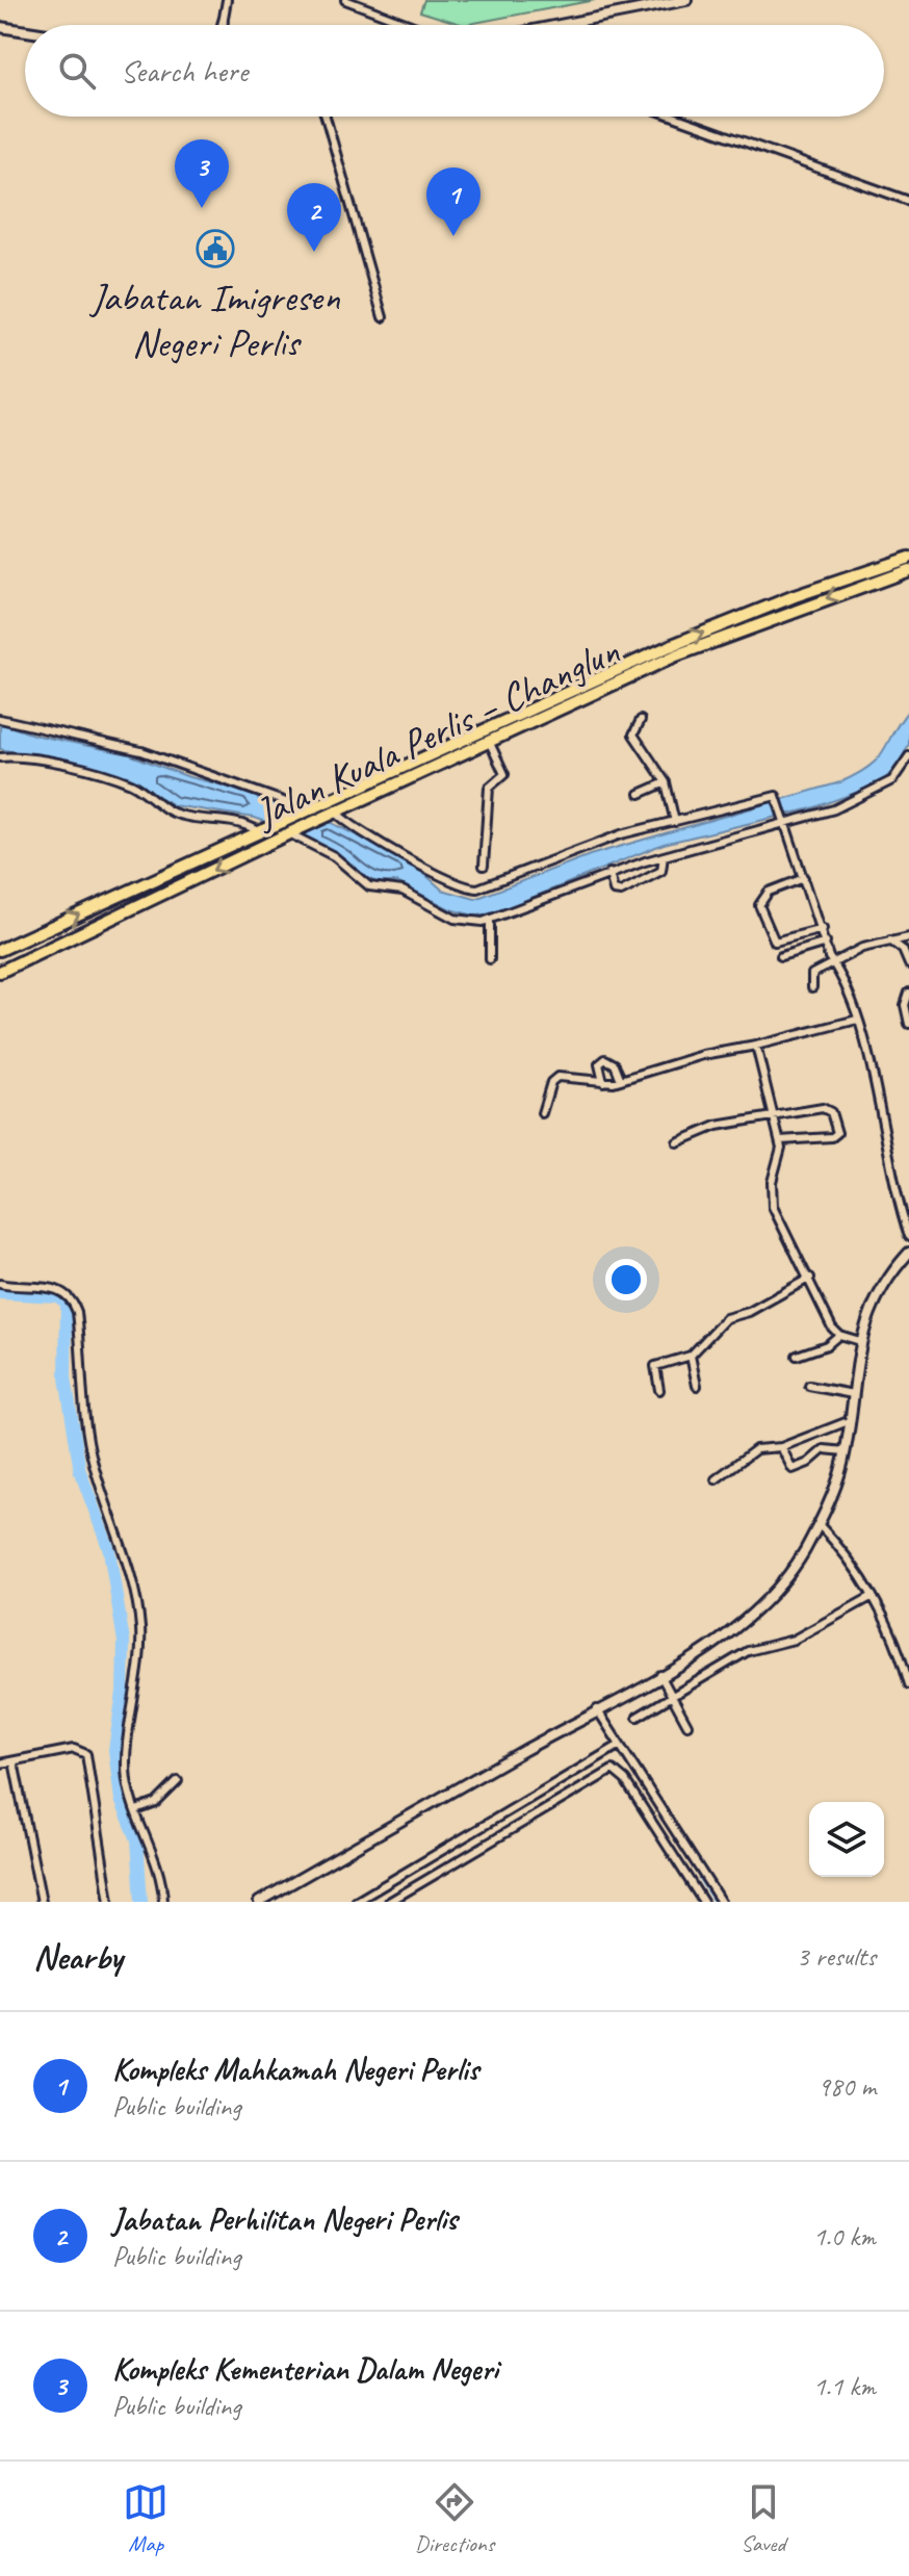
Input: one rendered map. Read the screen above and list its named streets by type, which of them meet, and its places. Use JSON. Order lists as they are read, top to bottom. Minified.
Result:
{"streets":{"highway":["Jalan Kuala Perlis – Changlun"]},"places":{"public building":["Jabatan Imigresen Negeri Perlis"]},"page":{"search":"Search here","pins":["3","1","2"],"heading":["Nearby","3 results"],"list":[{"mark":"1","name":"Kompleks Mahkamah Negeri Perlis","note":"Public building","value":"980 m"},{"mark":"2","name":"Jabatan Perhilitan Negeri Perlis","note":"Public building","value":"1.0 km"},{"mark":"3","name":"Kompleks Kementerian Dalam Negeri","note":"Public building","value":"1.1 km"}],"nav":["Map","Directions","Saved"]}}
